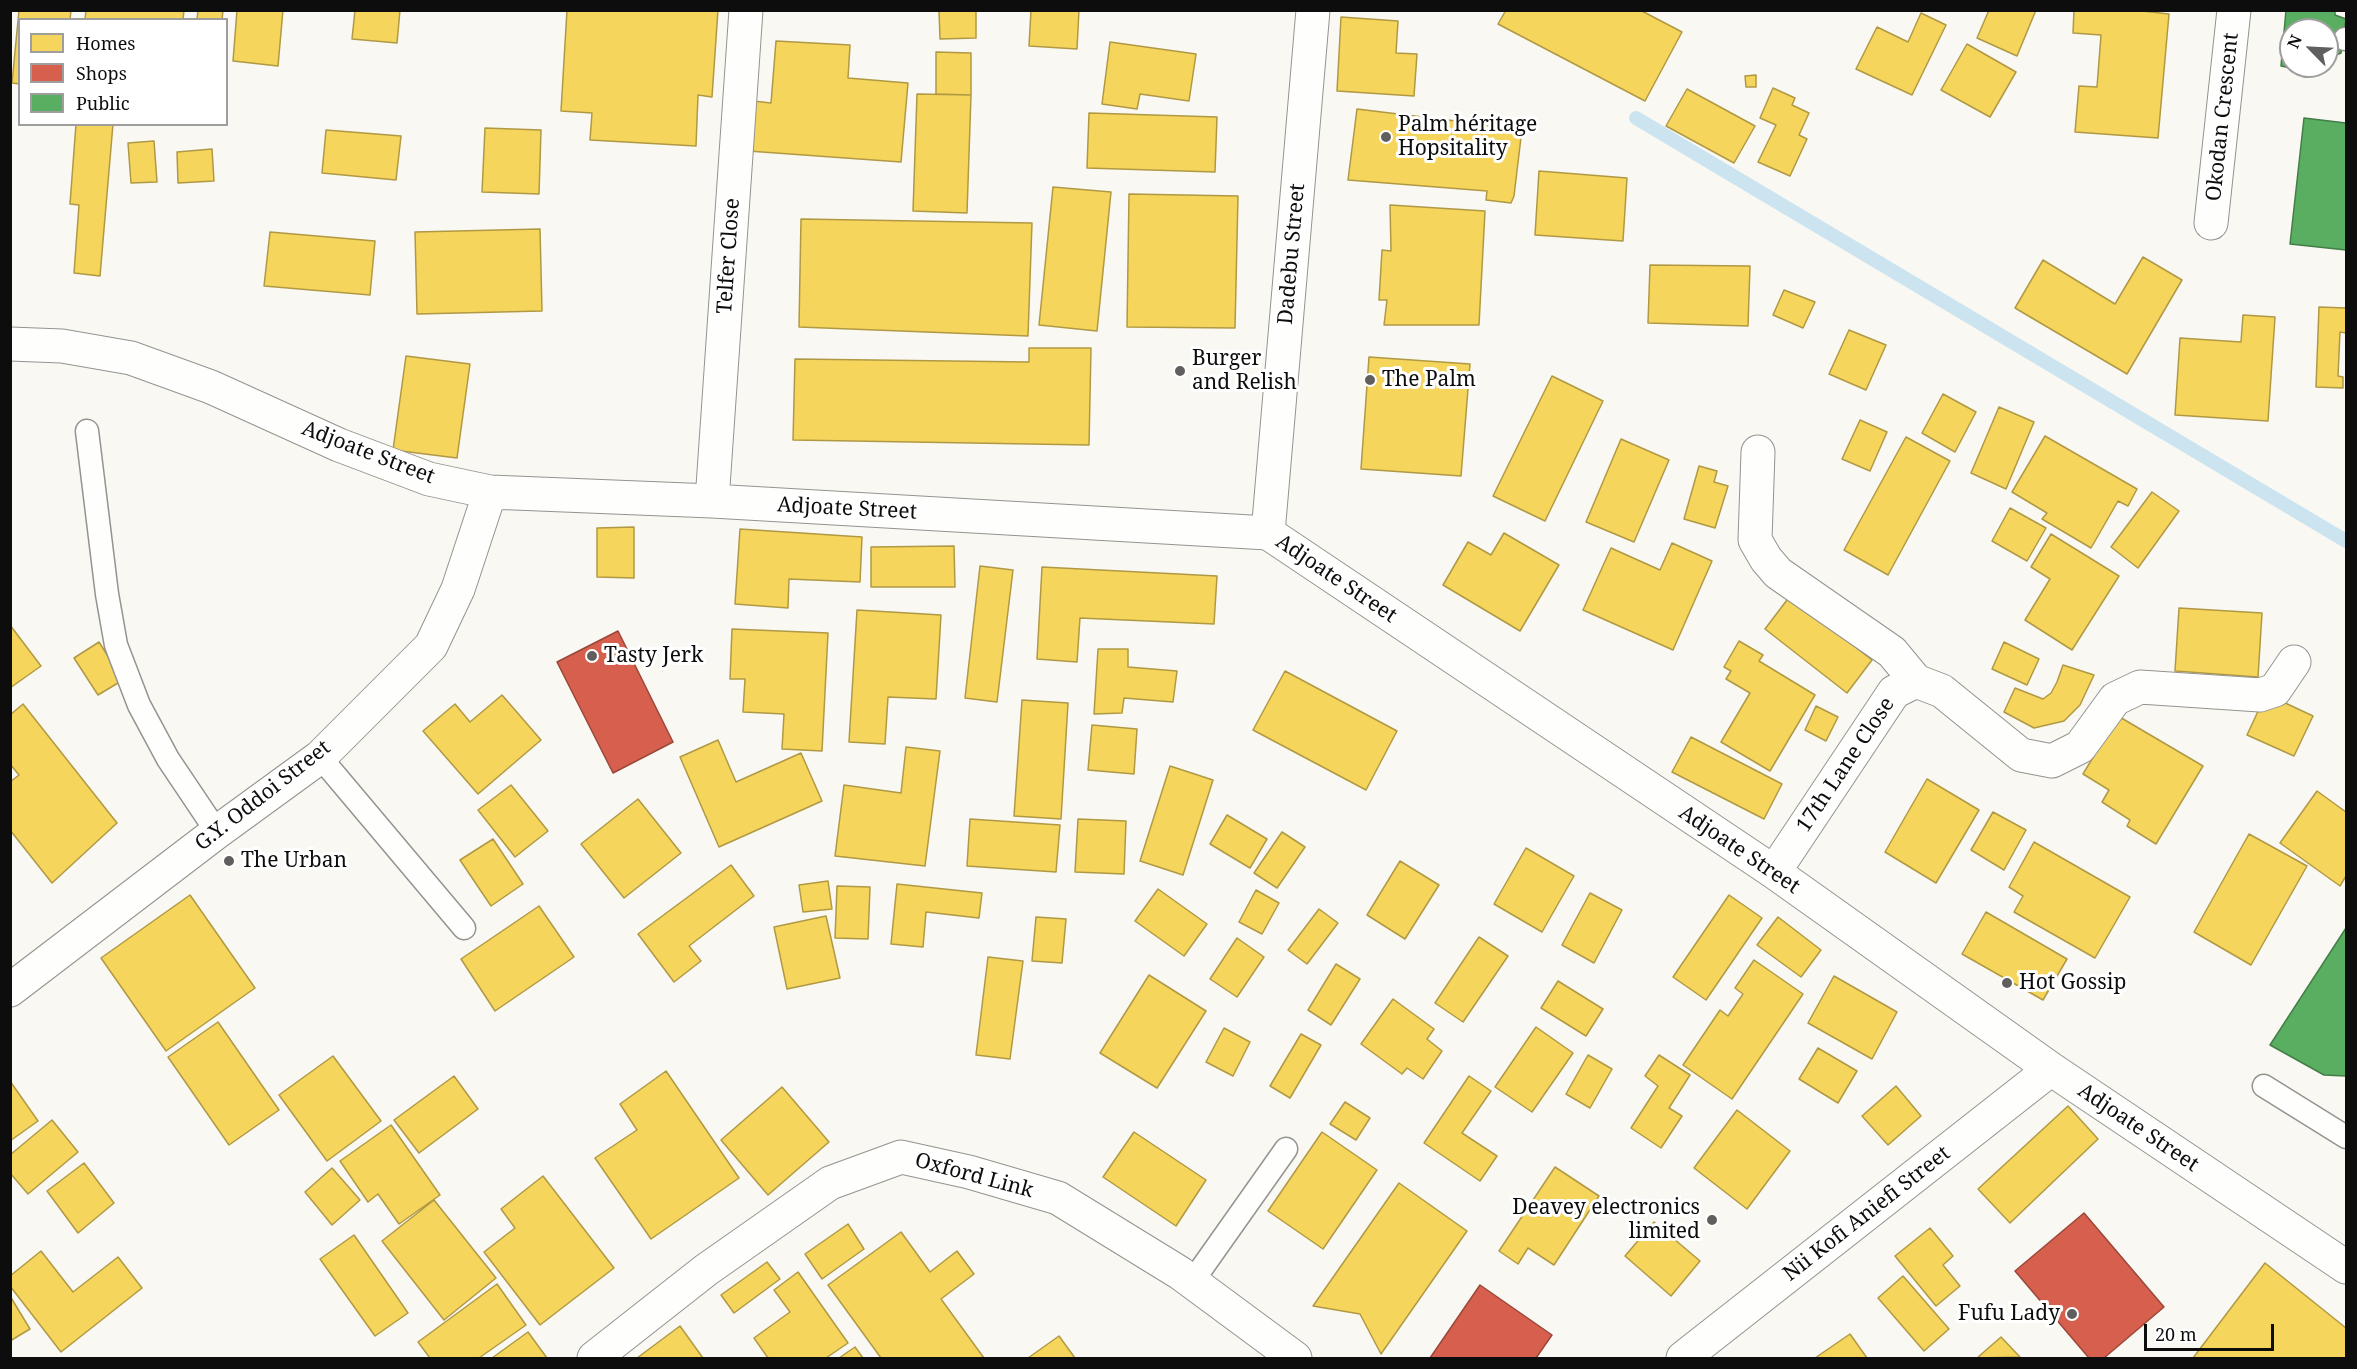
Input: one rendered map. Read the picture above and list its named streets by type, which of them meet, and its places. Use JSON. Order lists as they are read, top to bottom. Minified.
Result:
{"streets":{"street":["Okodan Crescent","Dadebu Street","Telfer Close","Adjoate Street","17th Lane Close","G.Y. Oddoi Street","Oxford Link","Nii Kofi Aniefi Street"]},"crossings":[["Dadebu Street","Adjoate Street"],["Telfer Close","Adjoate Street"],["Adjoate Street","17th Lane Close"],["Adjoate Street","G.Y. Oddoi Street"],["Adjoate Street","Nii Kofi Aniefi Street"]],"places":["Palm héritage Hopsitality","Burger and Relish","The Palm","Tasty Jerk","The Urban","Hot Gossip","Deavey electronics limited","Fufu Lady"],"legend":["Homes","Shops","Public"],"scale_bar":"20 m","north":"top left"}
